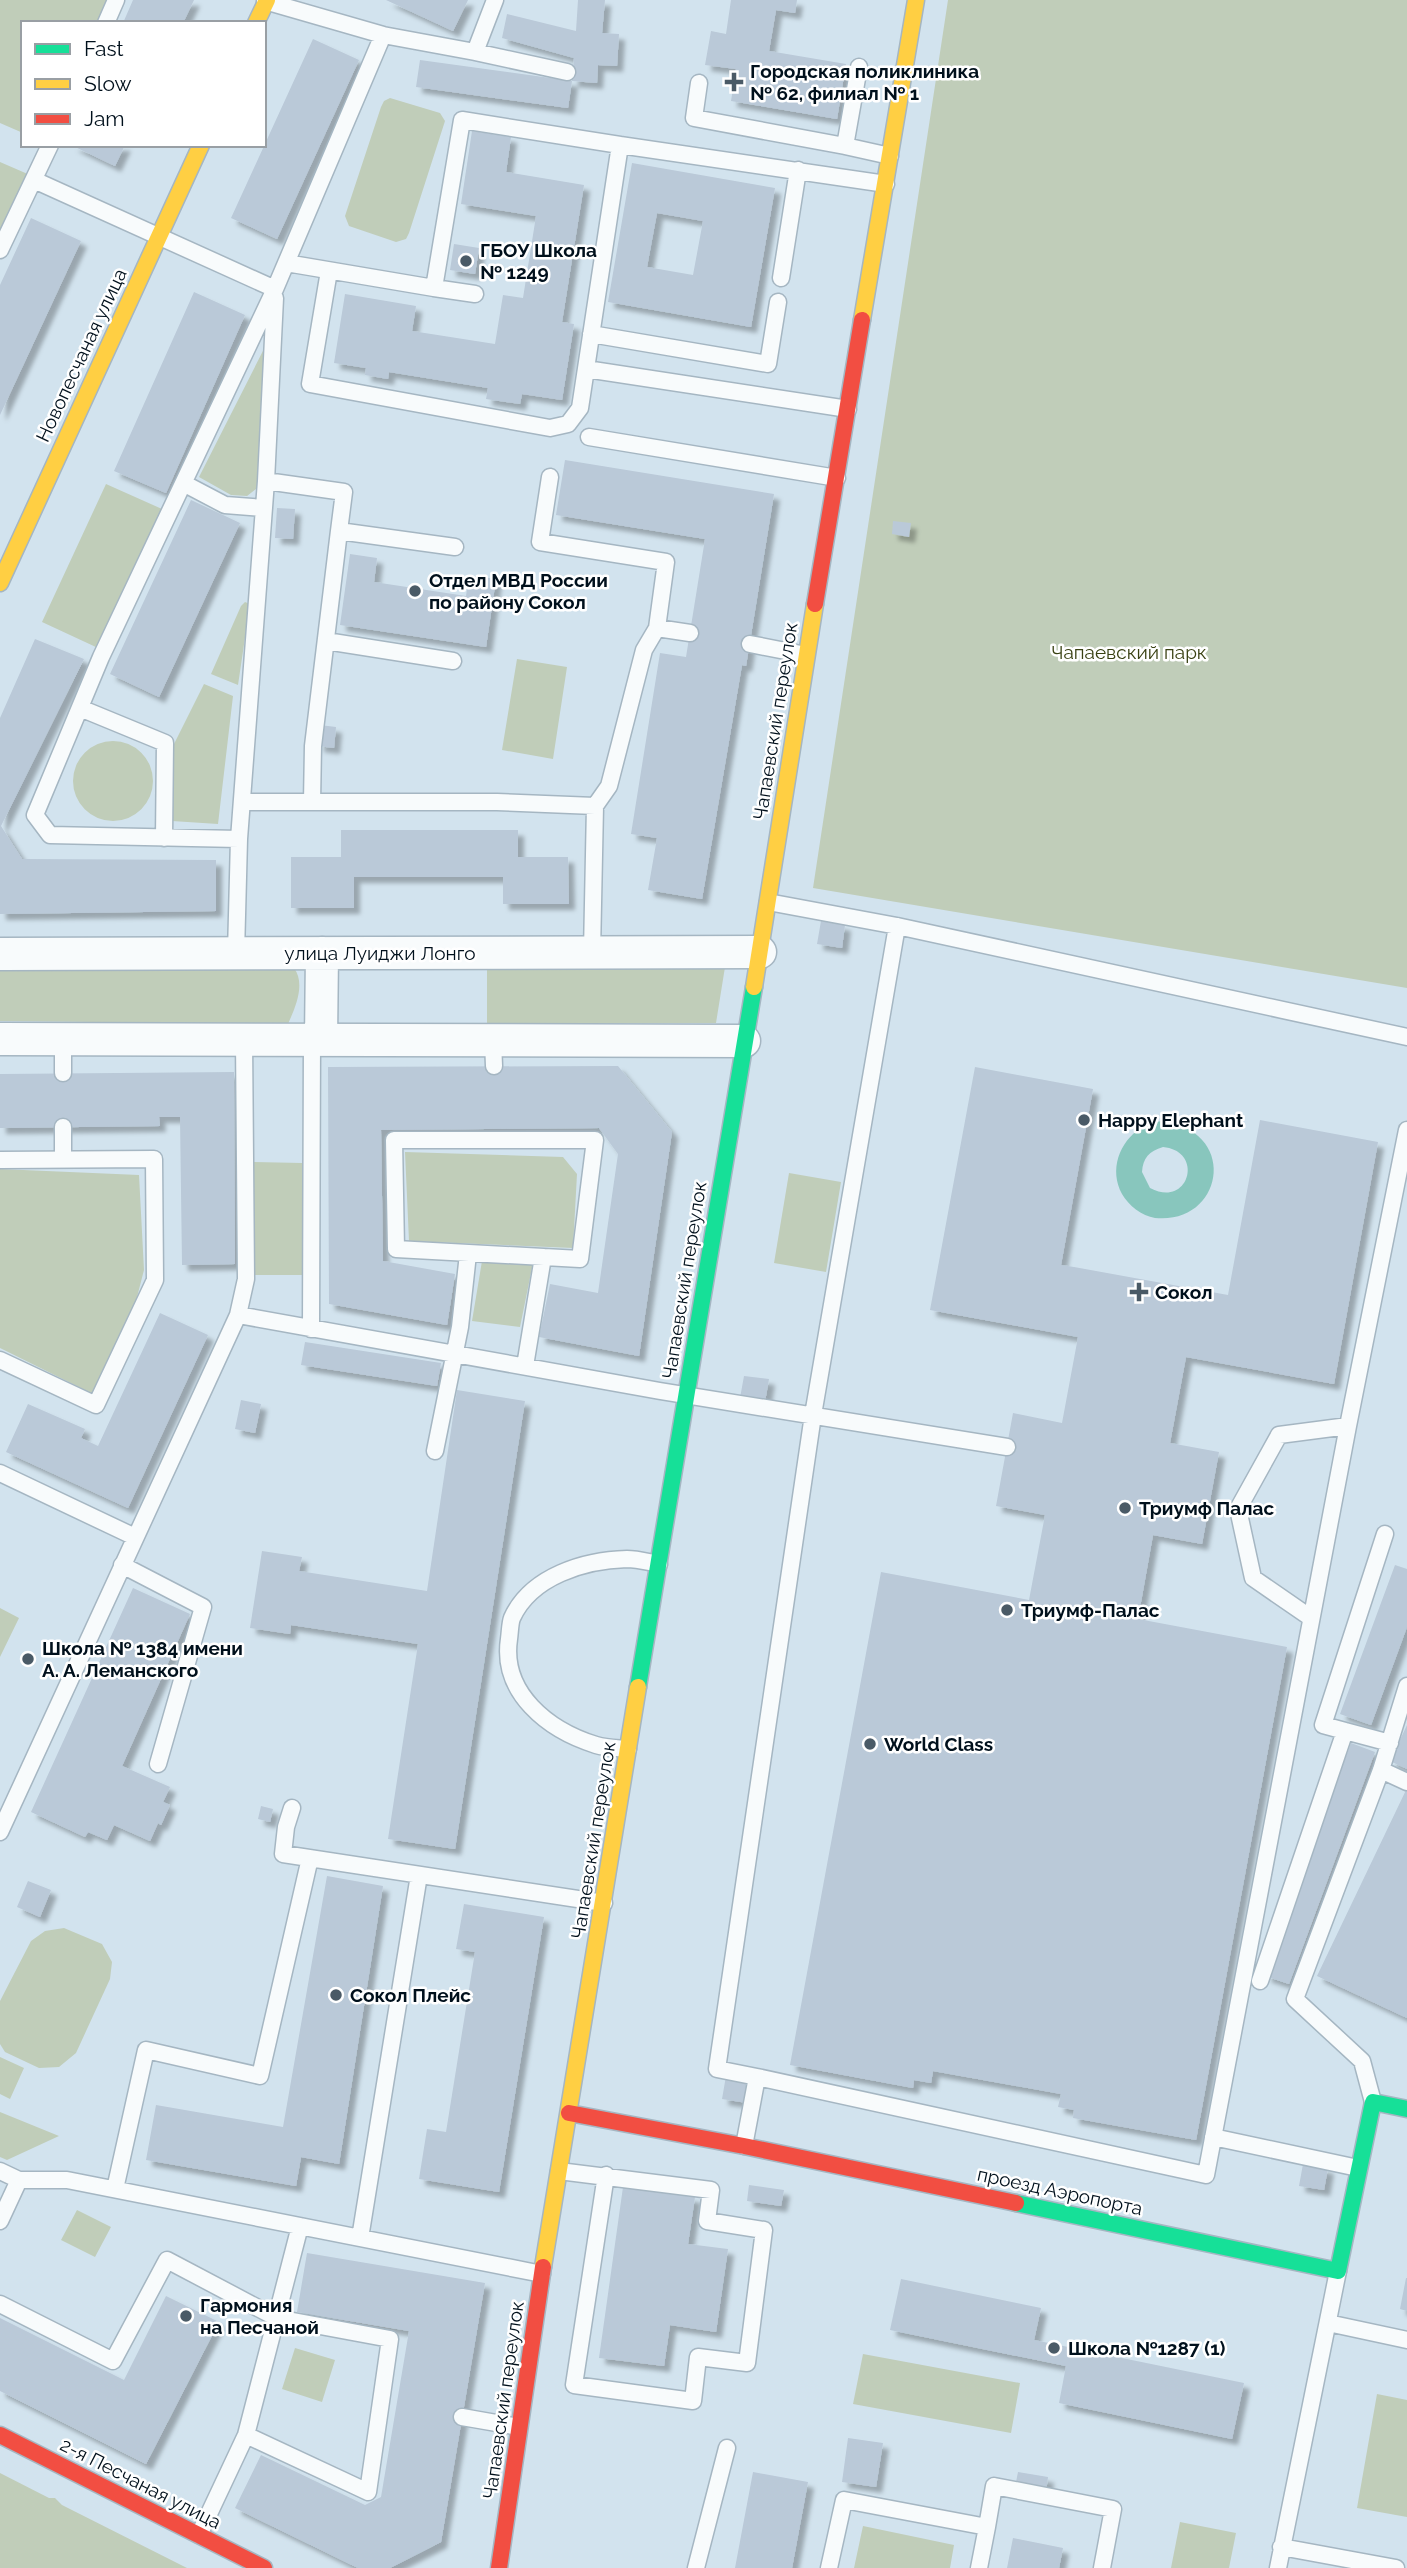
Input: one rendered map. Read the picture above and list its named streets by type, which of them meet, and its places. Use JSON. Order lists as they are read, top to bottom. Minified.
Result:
{"streets":{"street":["Новопесчаная улица","Чапаевский переулок","улица Луиджи Лонго","проезд Аэропорта","2-я Песчаная улица"]},"crossings":[["Чапаевский переулок","улица Луиджи Лонго"],["Чапаевский переулок","проезд Аэропорта"]],"parks":["Чапаевский парк"],"places":{"health":["Городская поликлиника № 62, филиал № 1","Сокол"],"other":["ГБОУ Школа № 1249","Отдел МВД России по району Сокол","Happy Elephant","Триумф Палас","Триумф-Палас","Школа № 1384 имени А. А. Леманского","World Class","Сокол Плейс","Гармония на Песчаной","Школа №1287 (1)"]},"legend":["Fast","Slow","Jam"]}
